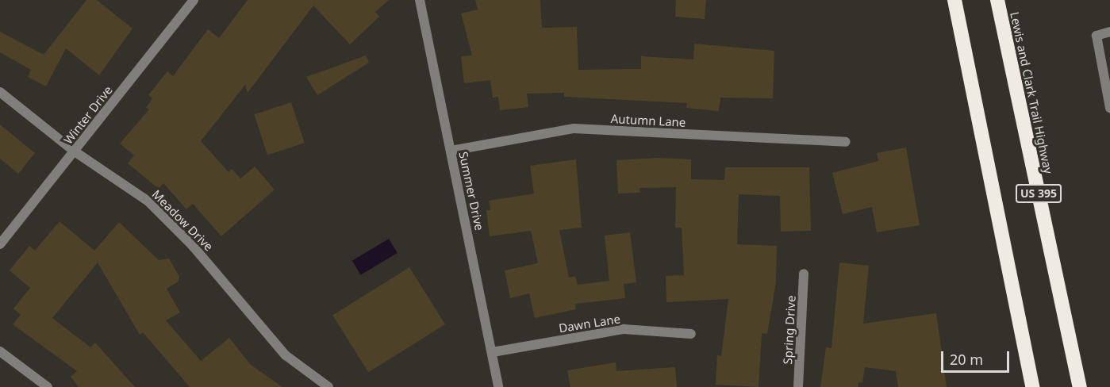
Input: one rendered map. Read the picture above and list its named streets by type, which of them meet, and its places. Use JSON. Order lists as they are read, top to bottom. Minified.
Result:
{"streets":{"highway":["Lewis and Clark Trail Highway","US 395"],"street":["Winter Drive","Autumn Lane","Summer Drive","Meadow Drive","Dawn Lane","Spring Drive"]},"crossings":[["Winter Drive","Meadow Drive"],["Autumn Lane","Summer Drive"],["Summer Drive","Dawn Lane"]],"scale_bar":"20 m"}
